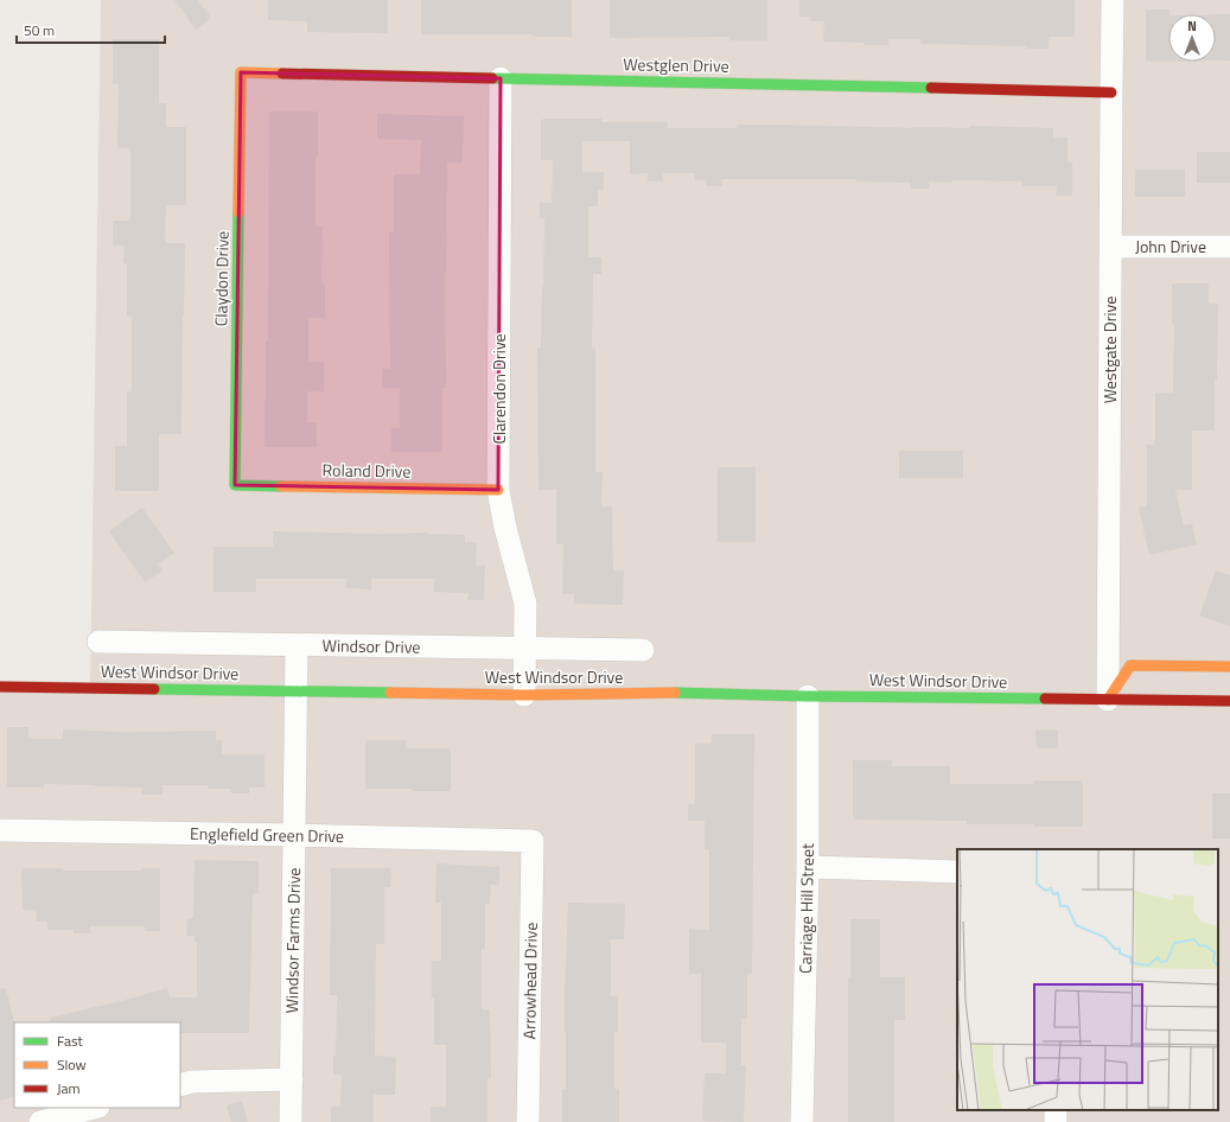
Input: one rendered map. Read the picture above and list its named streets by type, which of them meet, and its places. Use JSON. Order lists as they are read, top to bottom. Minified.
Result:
{"streets":{"street":["Westglen Drive","John Drive","Claydon Drive","Westgate Drive","Clarendon Drive","Roland Drive","Windsor Drive","West Windsor Drive","Englefield Green Drive","Carriage Hill Street","Windsor Farms Drive","Arrowhead Drive"]},"crossings":[["Westglen Drive","Claydon Drive"],["Westglen Drive","Westgate Drive"],["Westglen Drive","Clarendon Drive"],["John Drive","Westgate Drive"],["Claydon Drive","Roland Drive"],["Westgate Drive","West Windsor Drive"],["Clarendon Drive","Roland Drive"],["Clarendon Drive","Windsor Drive"],["Clarendon Drive","West Windsor Drive"],["Windsor Drive","Windsor Farms Drive"],["West Windsor Drive","Carriage Hill Street"],["West Windsor Drive","Windsor Farms Drive"],["Englefield Green Drive","Windsor Farms Drive"],["Englefield Green Drive","Arrowhead Drive"]],"legend":["Fast","Slow","Jam"],"scale_bar":"50 m","north":"top"}
